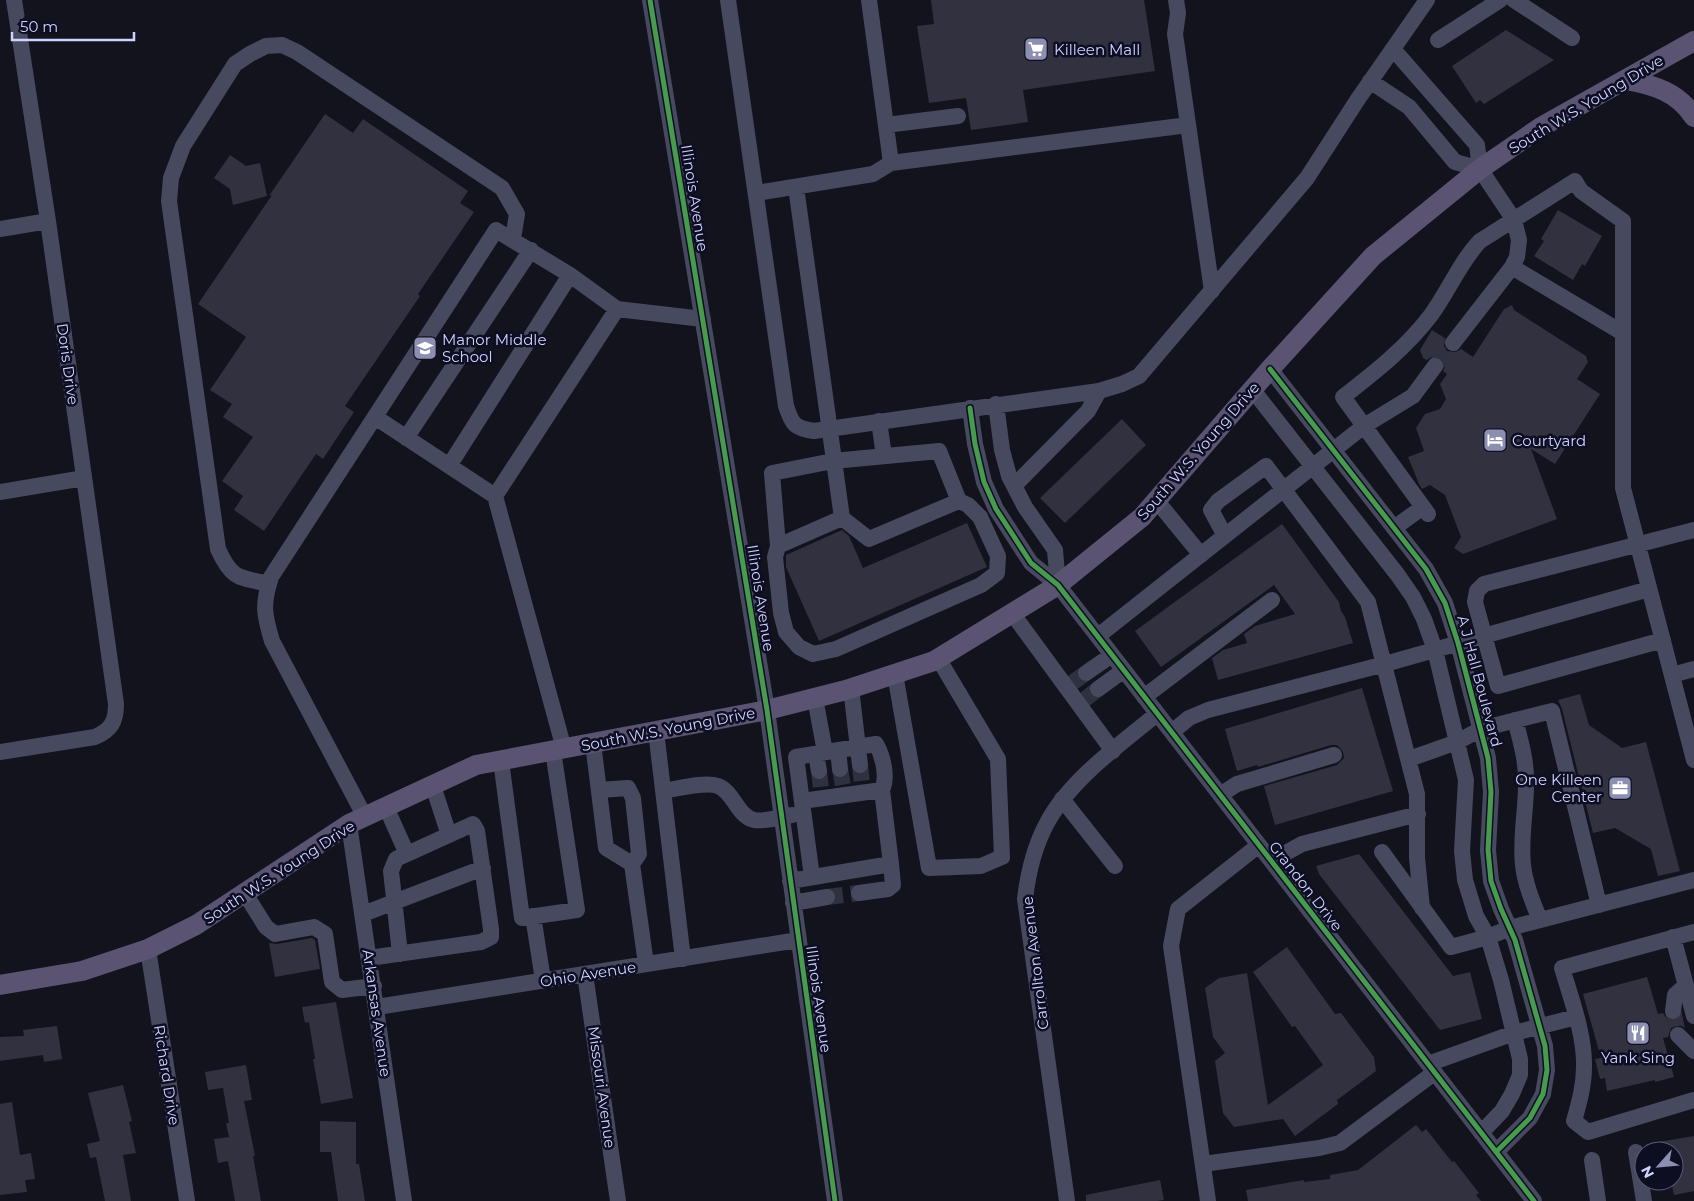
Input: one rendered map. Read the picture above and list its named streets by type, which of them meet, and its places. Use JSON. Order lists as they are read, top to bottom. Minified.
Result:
{"streets":{"main road":["South W.S. Young Drive"],"street":["Illinois Avenue","Doris Drive","A J Hall Boulevard","Grandon Drive","Carrollton Avenue","Ohio Avenue","Arkansas Avenue","Richard Drive","Missouri Avenue"]},"crossings":[["South W.S. Young Drive","Illinois Avenue"],["South W.S. Young Drive","A J Hall Boulevard"],["South W.S. Young Drive","Grandon Drive"],["South W.S. Young Drive","Arkansas Avenue"],["South W.S. Young Drive","Richard Drive"],["Illinois Avenue","Ohio Avenue"],["A J Hall Boulevard","Grandon Drive"],["Grandon Drive","Carrollton Avenue"],["Ohio Avenue","Arkansas Avenue"],["Ohio Avenue","Missouri Avenue"]],"places":{"supermarket":["Killeen Mall"],"school or university":["Manor Middle School"],"hotel":["Courtyard"],"office":["One Killeen Center"],"restaurant":["Yank Sing"]},"scale_bar":"50 m","north":"bottom left"}
